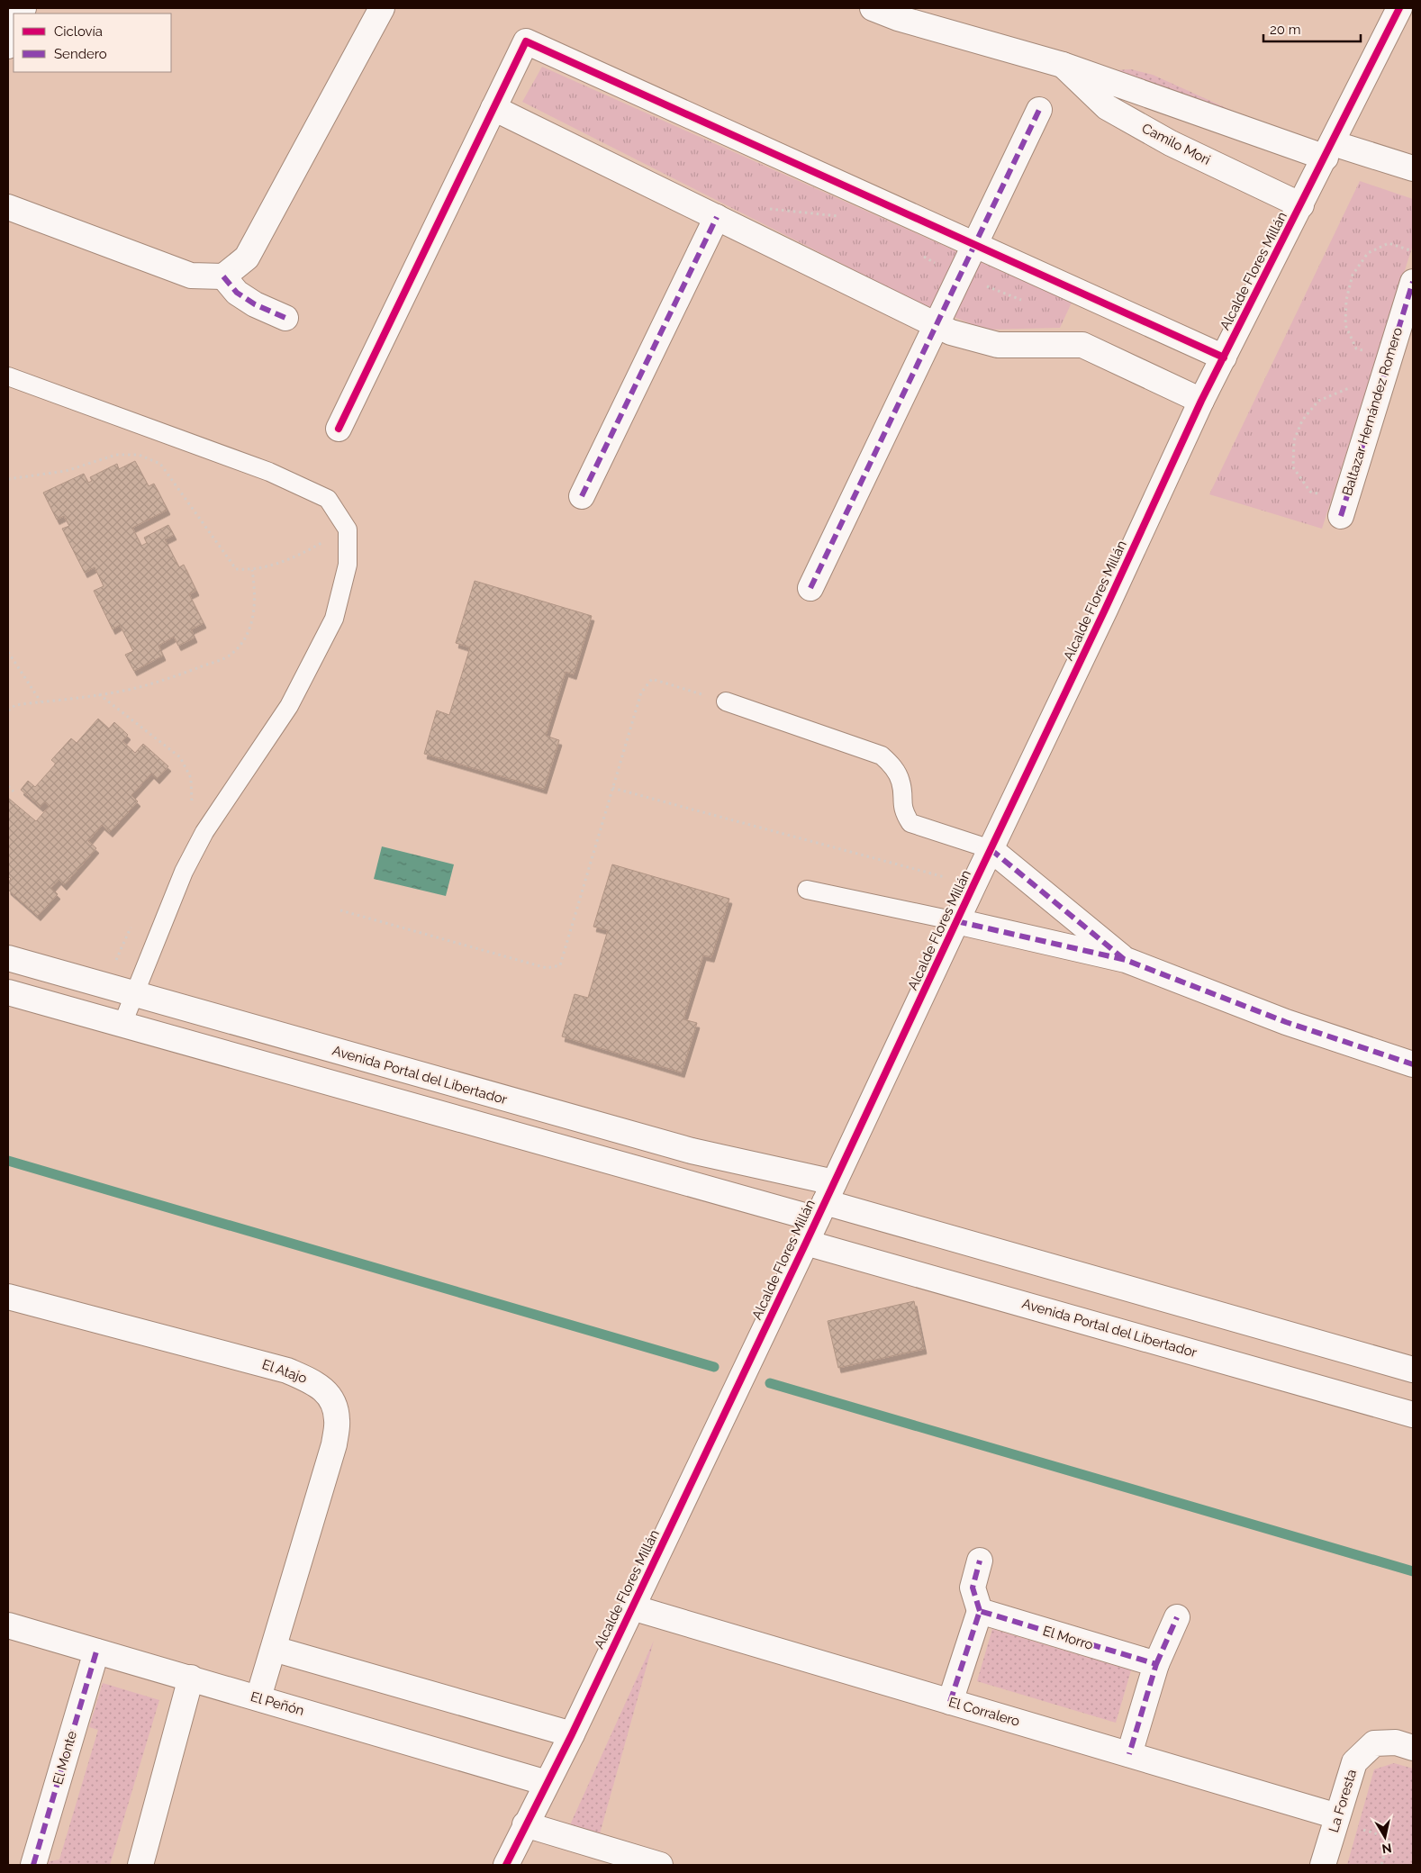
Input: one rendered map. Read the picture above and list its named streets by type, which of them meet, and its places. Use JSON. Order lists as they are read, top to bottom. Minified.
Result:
{"streets":{"street":["Camilo Mori","Alcalde Flores Millán","Baltazar Hernández Romero","Avenida Portal del Libertador","El Atajo","El Morro","El Peñón","El Corralero","El Monte","La Foresta"]},"crossings":[["Camilo Mori","Alcalde Flores Millán"],["Alcalde Flores Millán","Avenida Portal del Libertador"],["Alcalde Flores Millán","El Peñón"],["Alcalde Flores Millán","El Corralero"],["El Atajo","El Peñón"],["El Peñón","El Monte"],["El Corralero","La Foresta"]],"legend":["Ciclovía","Sendero"],"scale_bar":"20 m","north":"bottom"}
